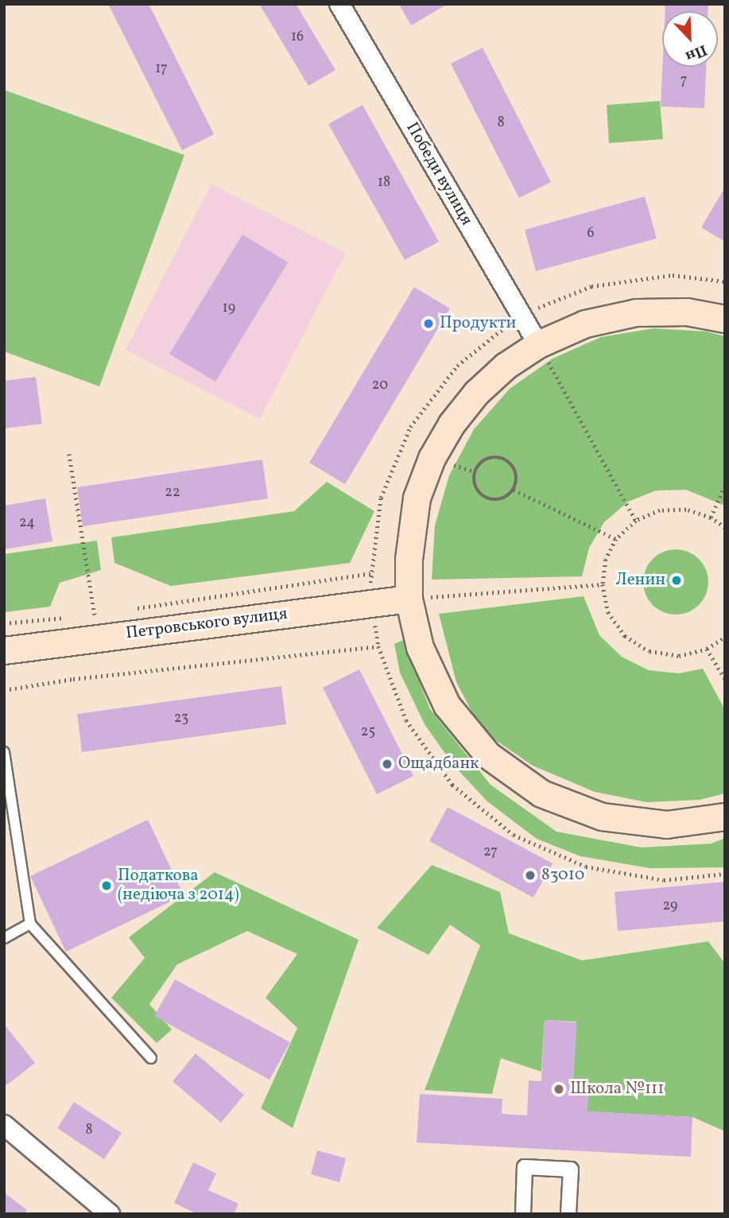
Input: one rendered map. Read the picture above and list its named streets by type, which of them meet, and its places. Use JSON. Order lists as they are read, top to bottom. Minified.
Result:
{"streets":{"main road":["Петровського вулиця"],"street":["Победи вулиця"]},"places":["Продукти","Ленин","Ощадбанк","83010","Податкова (недіюча з 2014)","Школа №111"],"house_numbers":["16","17","7","8","18","6","19","20","22","24","23","25","27","29","8"],"north":"bottom right"}
